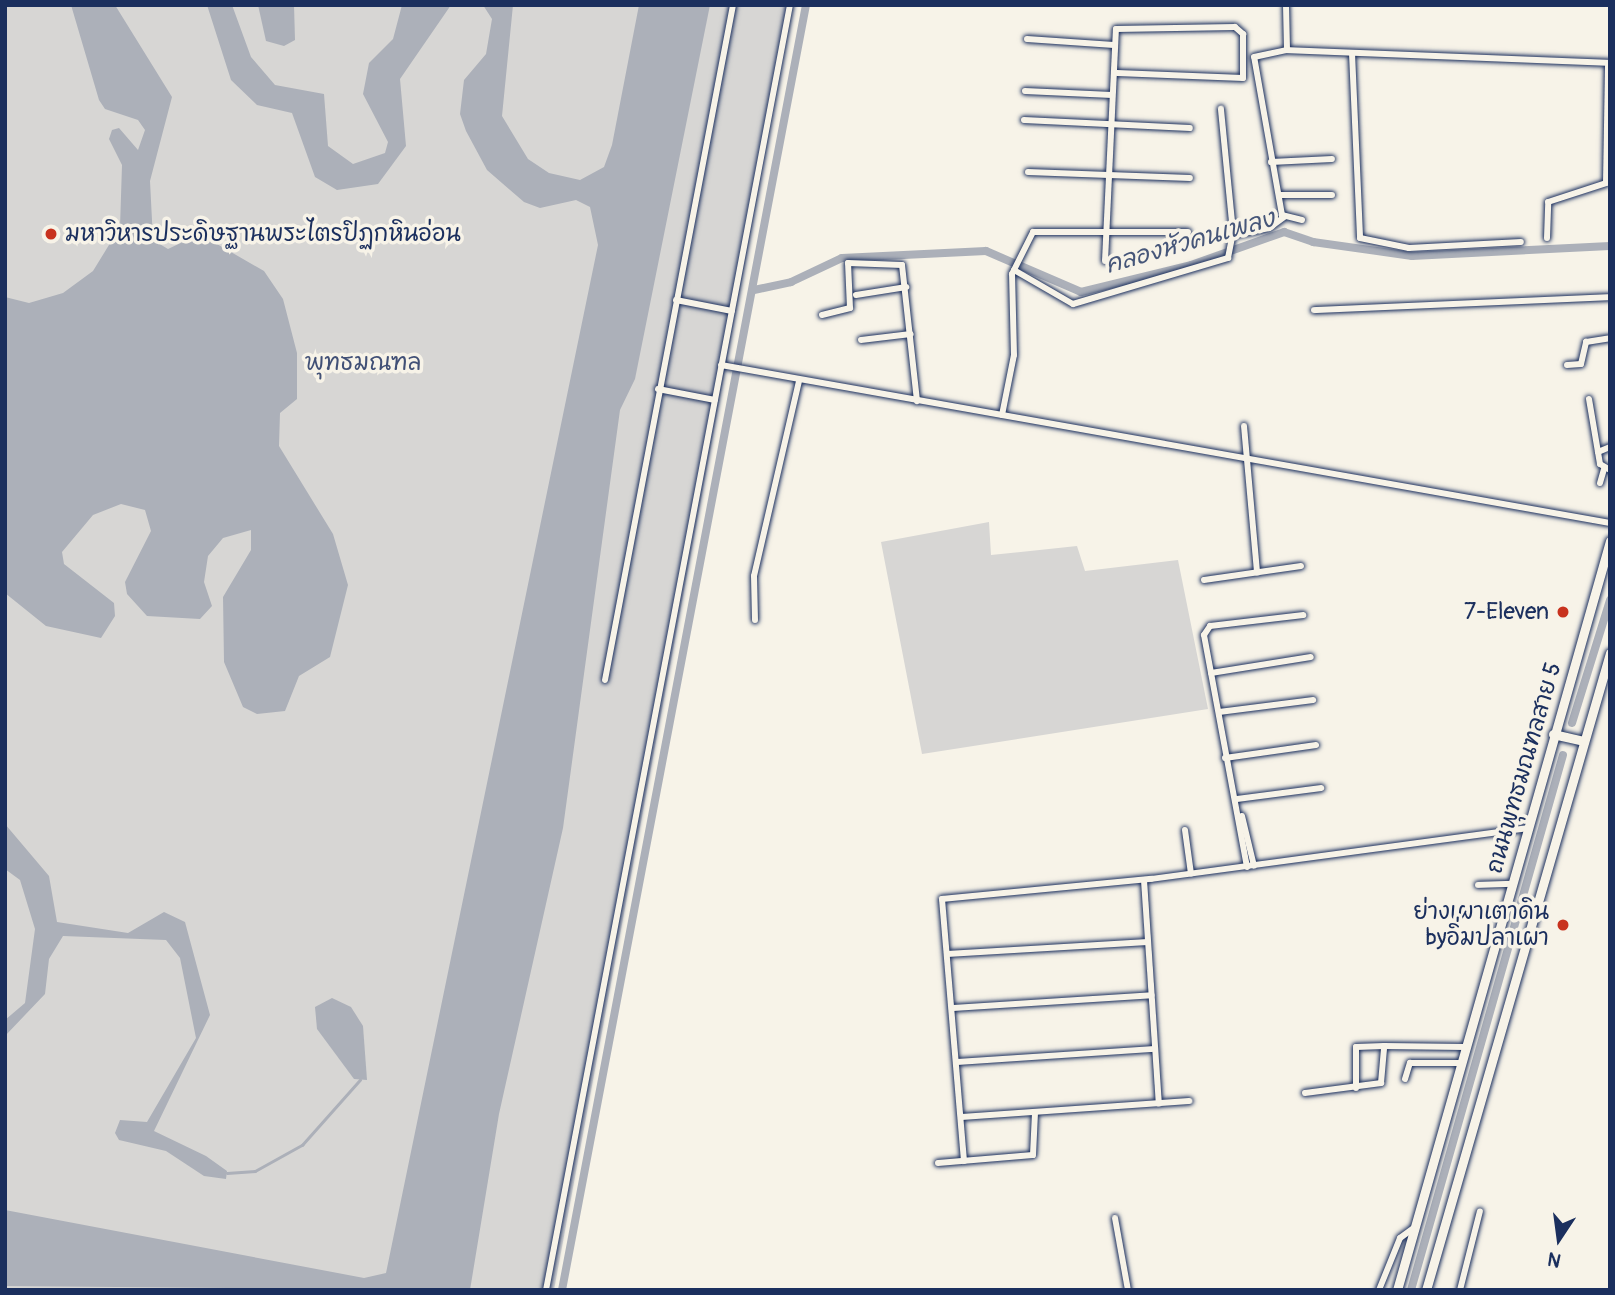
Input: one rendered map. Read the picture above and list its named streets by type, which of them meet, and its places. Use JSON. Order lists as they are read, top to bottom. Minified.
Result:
{"streets":{"main road":["ถนนพุทธมณฑลสาย 5"]},"water":["คลองหัวคนเพลง"],"parks":["พุทธมณฑล"],"places":["มหาวิหารประดิษฐานพระไตรปิฏกหินอ่อน","7-Eleven","ย่างเผาเตาดิน byอิ่มปลาเผา"],"north":"bottom"}
